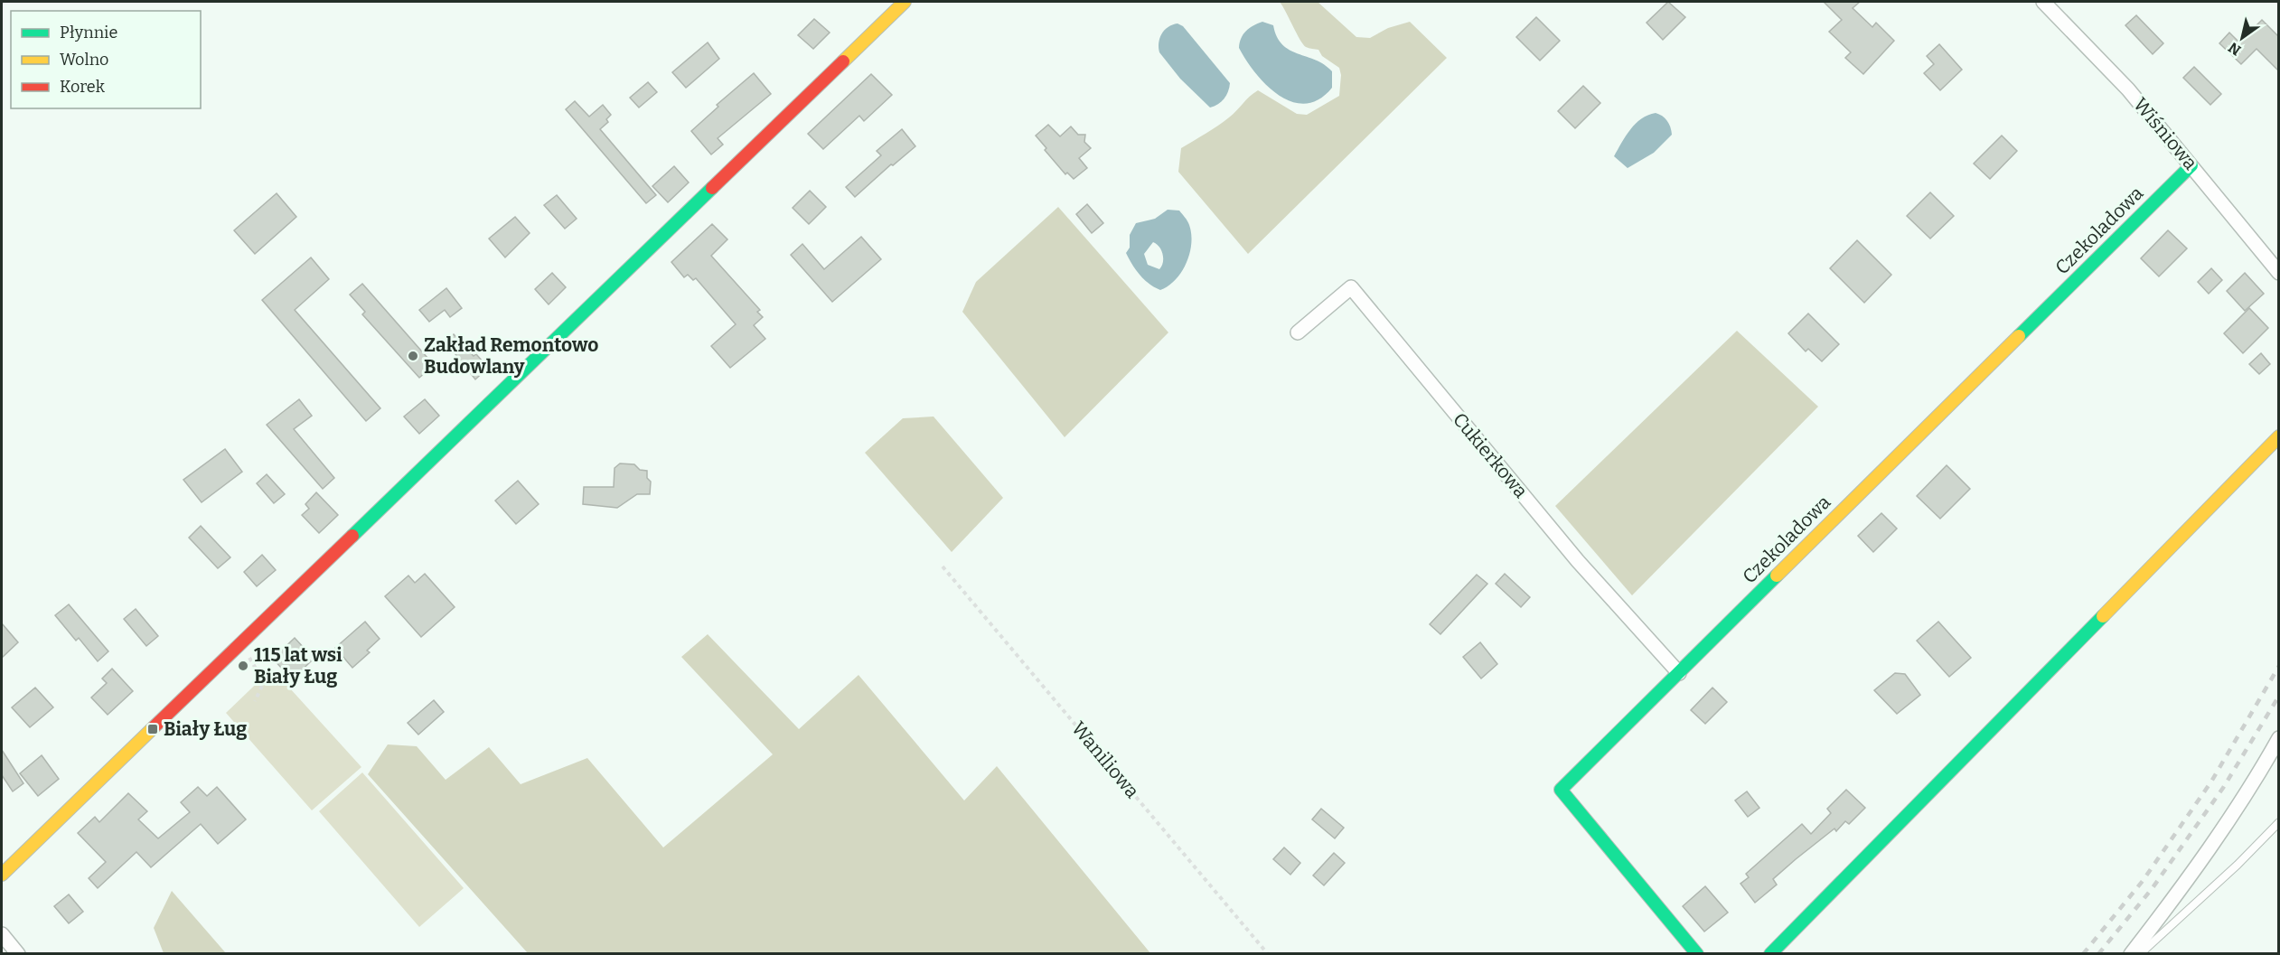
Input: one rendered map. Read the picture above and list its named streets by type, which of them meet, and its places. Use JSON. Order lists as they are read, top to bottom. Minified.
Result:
{"streets":{"street":["Wiśniowa","Czekoladowa","Cukierkowa"],"path":["Waniliowa"]},"crossings":[["Wiśniowa","Czekoladowa"],["Czekoladowa","Cukierkowa"]],"places":{"other":["Zakład Remontowo Budowlany","115 lat wsi Biały Ług"],"transit":["Biały Ług"]},"legend":["Płynnie","Wolno","Korek"],"north":"bottom left"}
